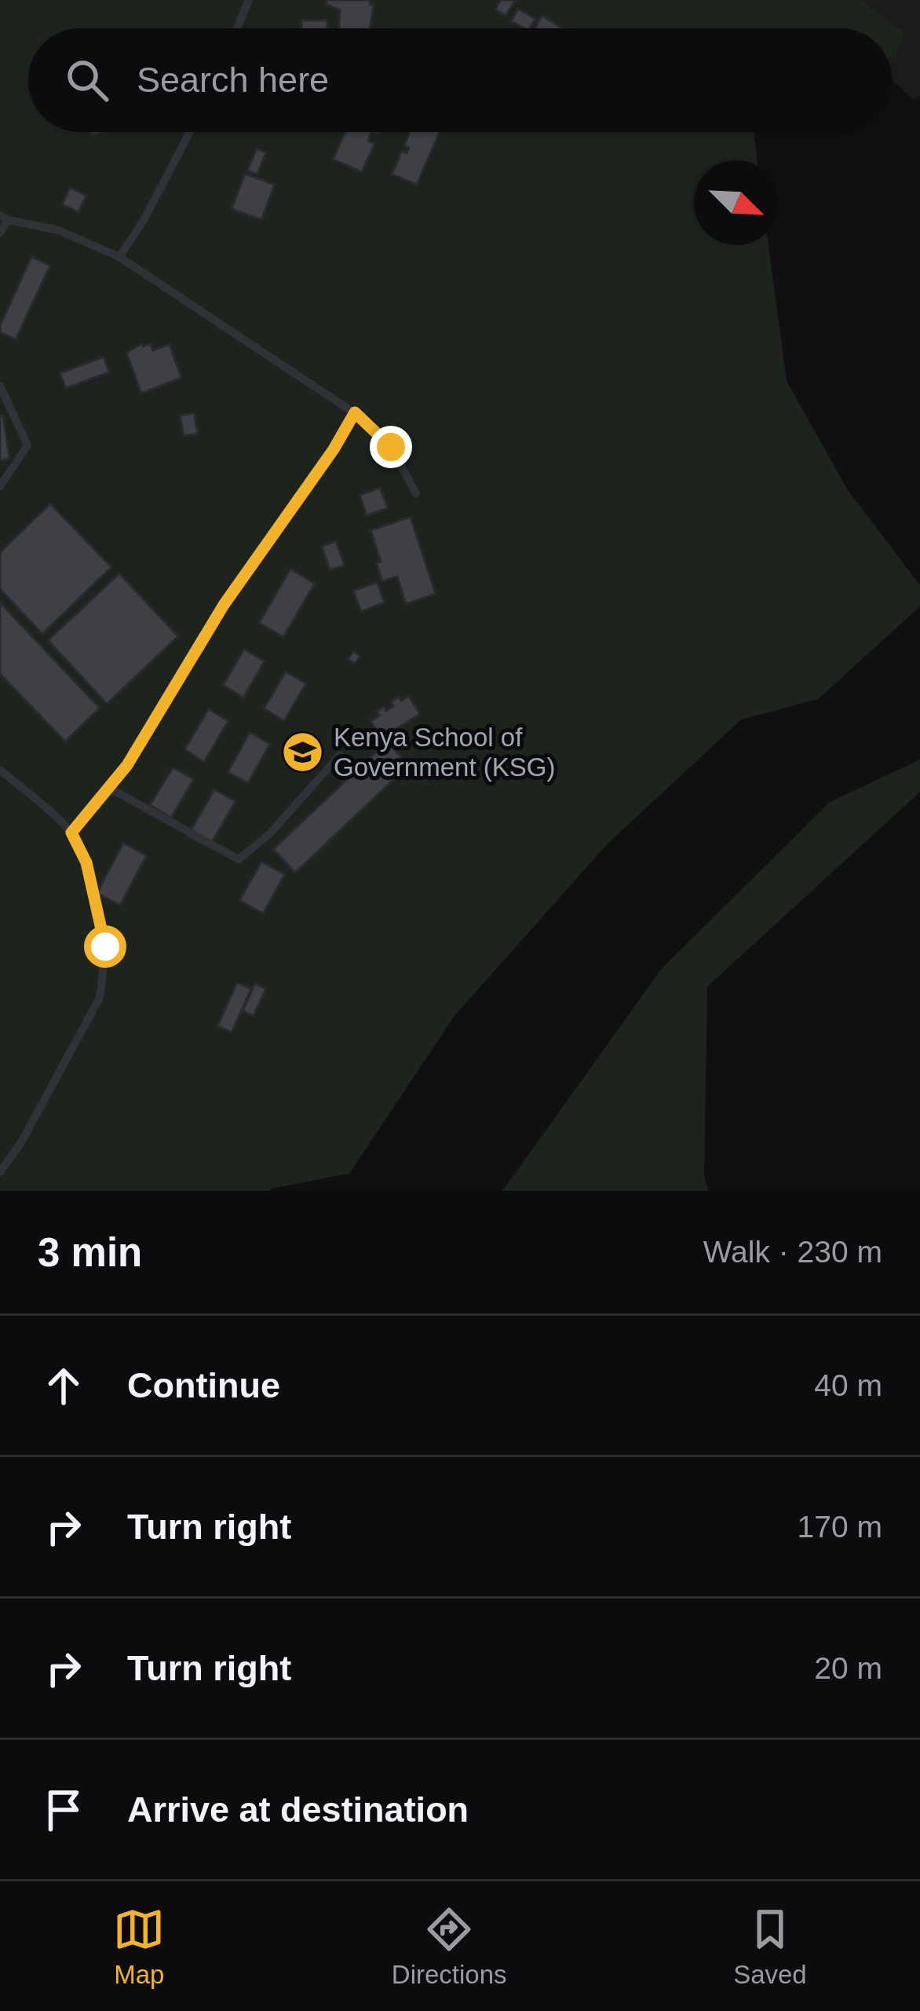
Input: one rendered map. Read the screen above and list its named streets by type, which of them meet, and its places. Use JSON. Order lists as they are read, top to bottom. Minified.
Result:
{"places":{"school or university":["Kenya School of Government (KSG)"]},"north":"bottom right","page":{"search":"Search here","heading":["3 min","Walk · 230 m"],"list":[["Continue","40 m"],["Turn right","170 m"],["Turn right","20 m"],"Arrive at destination"],"nav":["Map","Directions","Saved"]}}
